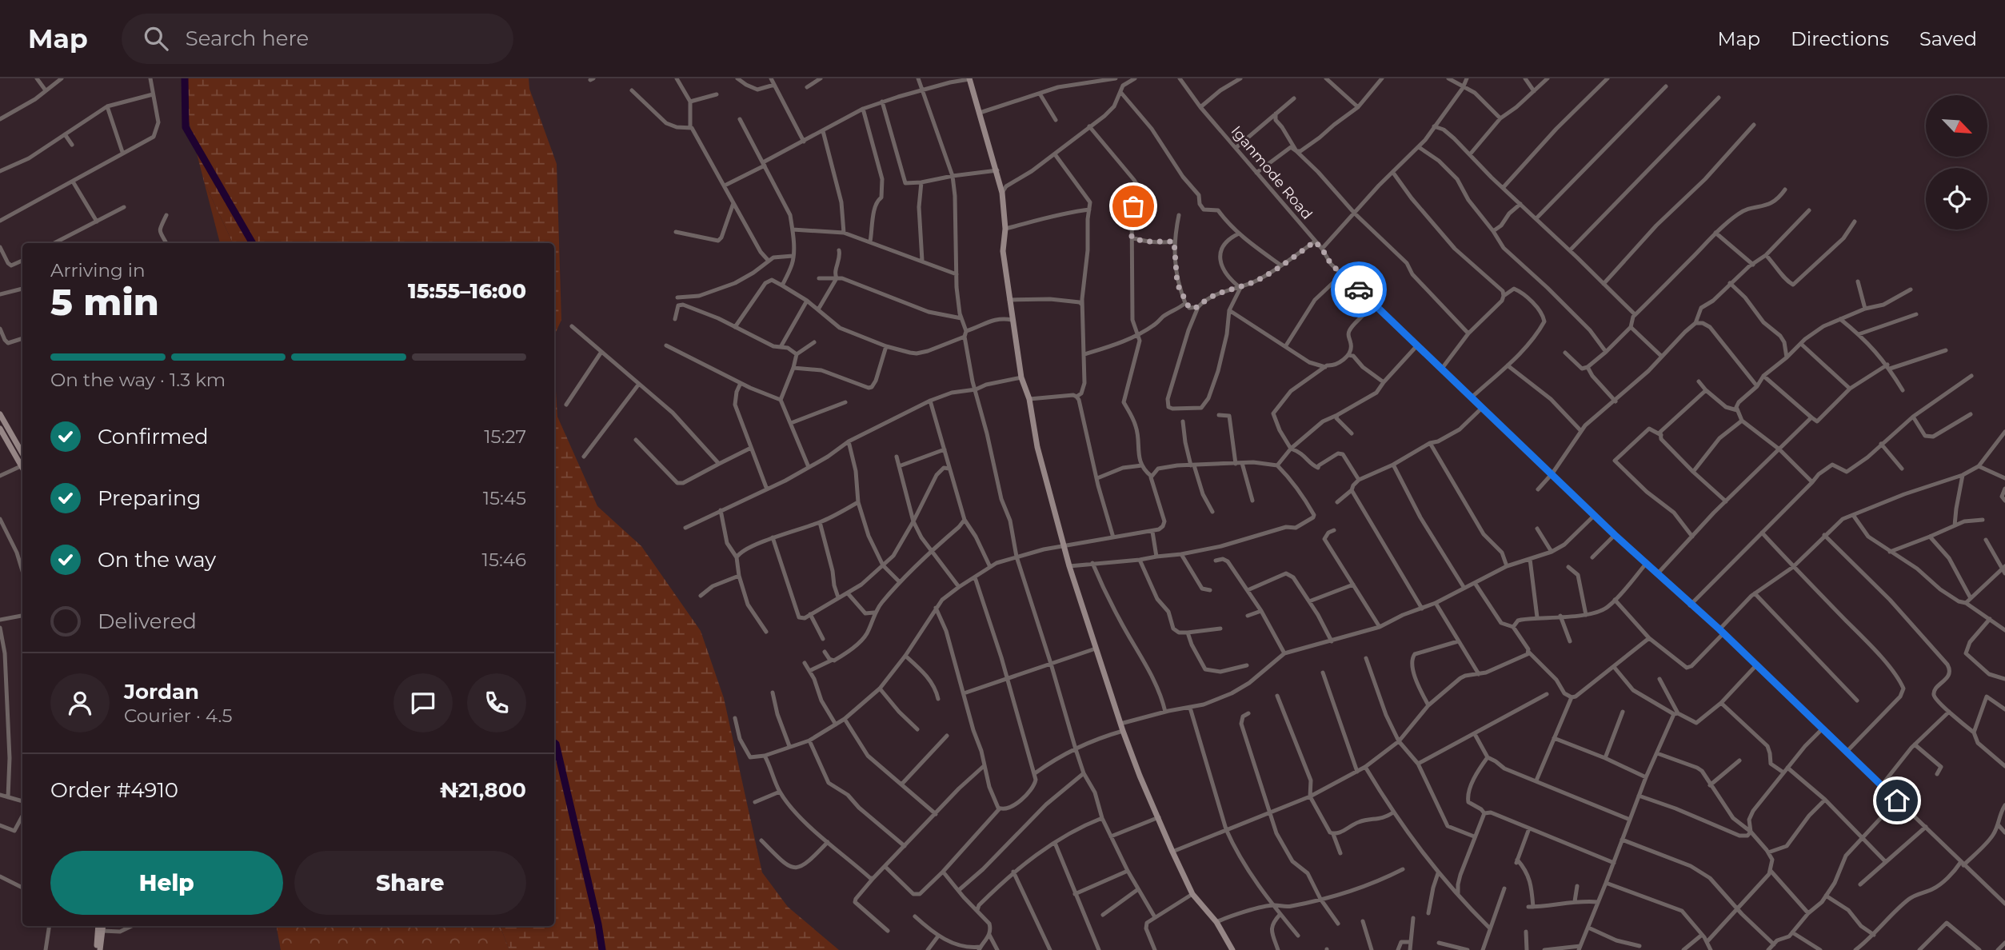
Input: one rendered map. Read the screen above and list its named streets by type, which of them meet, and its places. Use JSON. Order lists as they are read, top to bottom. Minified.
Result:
{"streets":{"street":["Iganmode Road"]},"north":"bottom right","page":{"header":"Map","search":"Search here","nav":["Map","Directions","Saved"],"heading":["5 min","Arriving in","15:55–16:00"],"panel":["Jordan","Courier · 4.5","Order #4910","₦21,800"],"bar":"On the way · 1.3 km","list":[["Confirmed","15:27"],["Preparing","15:45"],["On the way","15:46"],"Delivered"],"buttons":["Help","Share"]}}
